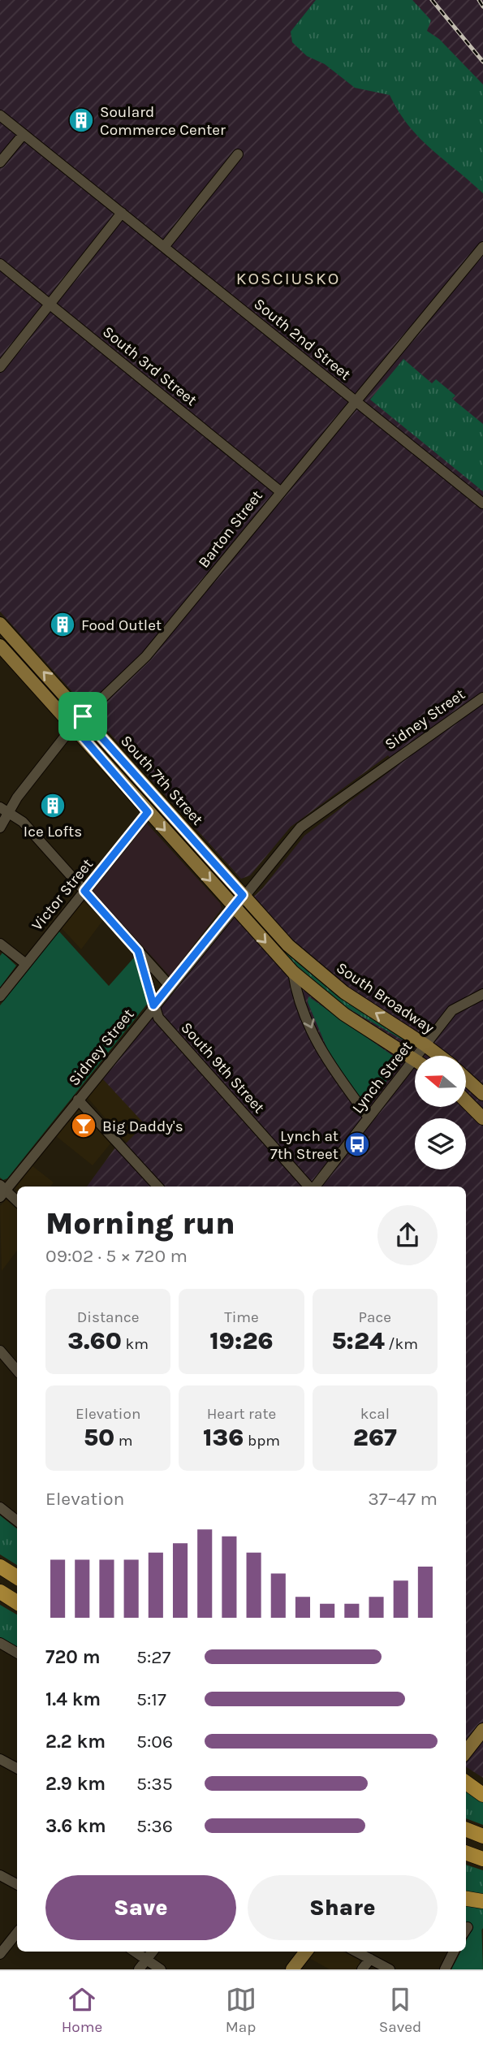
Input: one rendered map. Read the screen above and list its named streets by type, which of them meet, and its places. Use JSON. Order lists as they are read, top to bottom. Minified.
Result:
{"streets":{"main road":["South 7th Street","South Broadway"],"street":["South 2nd Street","South 3rd Street","Barton Street","Sidney Street","Victor Street","South 9th Street","Lynch Street"]},"crossings":[["South 2nd Street","Barton Street"],["South 3rd Street","Barton Street"],["Barton Street","South 7th Street"],["Barton Street","South 9th Street"],["Sidney Street","South 7th Street"],["Sidney Street","South 9th Street"],["South 7th Street","Victor Street"],["South 7th Street","South Broadway"],["South 7th Street","Lynch Street"],["Victor Street","South 9th Street"],["South Broadway","Lynch Street"]],"districts":["KOSCIUSKO"],"places":{"building":["Soulard Commerce Center","Food Outlet","Ice Lofts"],"bar":["Big Daddy's"],"bus stop":["Lynch at 7th Street"]},"north":"left","page":{"heading":["Morning run","09:02 · 5 × 720 m"],"stats":[["Distance","3.60 km"],["Time","19:26"],["Pace","5:24 /km"],["Elevation","50 m"],["Heart rate","136 bpm"],["kcal","267"]],"chart":["Elevation","37–47 m"],"list":[{"name":"720 m","note":"5:27"},{"name":"1.4 km","note":"5:17"},{"name":"2.2 km","note":"5:06"},{"name":"2.9 km","note":"5:35"},{"name":"3.6 km","note":"5:36"}],"buttons":["Save","Share"],"tabs":["Home","Map","Saved"]}}
